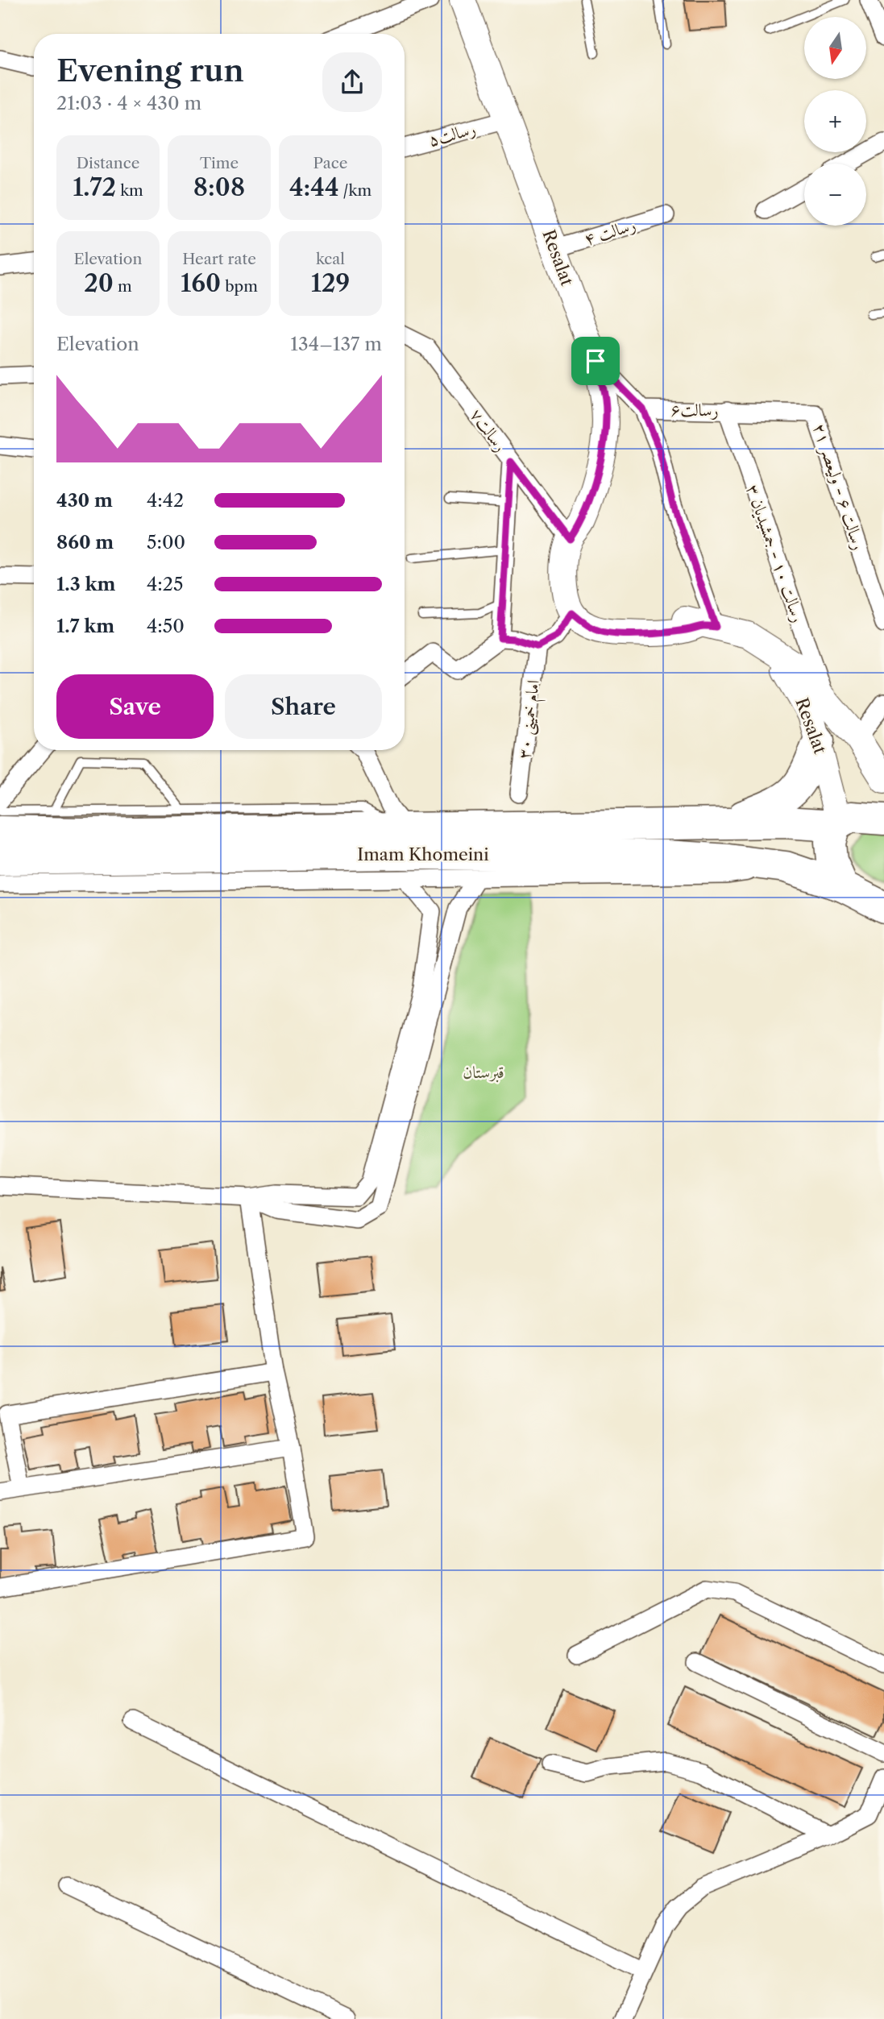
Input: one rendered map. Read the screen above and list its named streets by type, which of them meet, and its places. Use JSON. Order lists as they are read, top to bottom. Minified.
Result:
{"streets":{"highway":["Imam Khomeini"],"street":["رسالت۵","رسالت ۴","Resalat","رسالت۶","رسالت۷","رسالت ۶ - ولیعصر ۲۱","رسالت ۱۰ - جمشیدیان ۳","امام خمینی ۳۰"]},"crossings":[["رسالت۵","Resalat"],["رسالت ۴","Resalat"],["Resalat","رسالت۷"],["Resalat","رسالت ۱۰ - جمشیدیان ۳"],["Resalat","Imam Khomeini"],["رسالت۶","رسالت ۶ - ولیعصر ۲۱"],["رسالت۶","رسالت ۱۰ - جمشیدیان ۳"]],"parks":["قبرستان"],"north":"bottom","page":{"map_buttons":["+","−"],"heading":["Evening run","21:03 · 4 × 430 m"],"stats":[["Distance","1.72 km"],["Time","8:08"],["Pace","4:44 /km"],["Elevation","20 m"],["Heart rate","160 bpm"],["kcal","129"]],"chart":["Elevation","134–137 m"],"list":[{"name":"430 m","note":"4:42"},{"name":"860 m","note":"5:00"},{"name":"1.3 km","note":"4:25"},{"name":"1.7 km","note":"4:50"}],"buttons":["Save","Share"]}}
